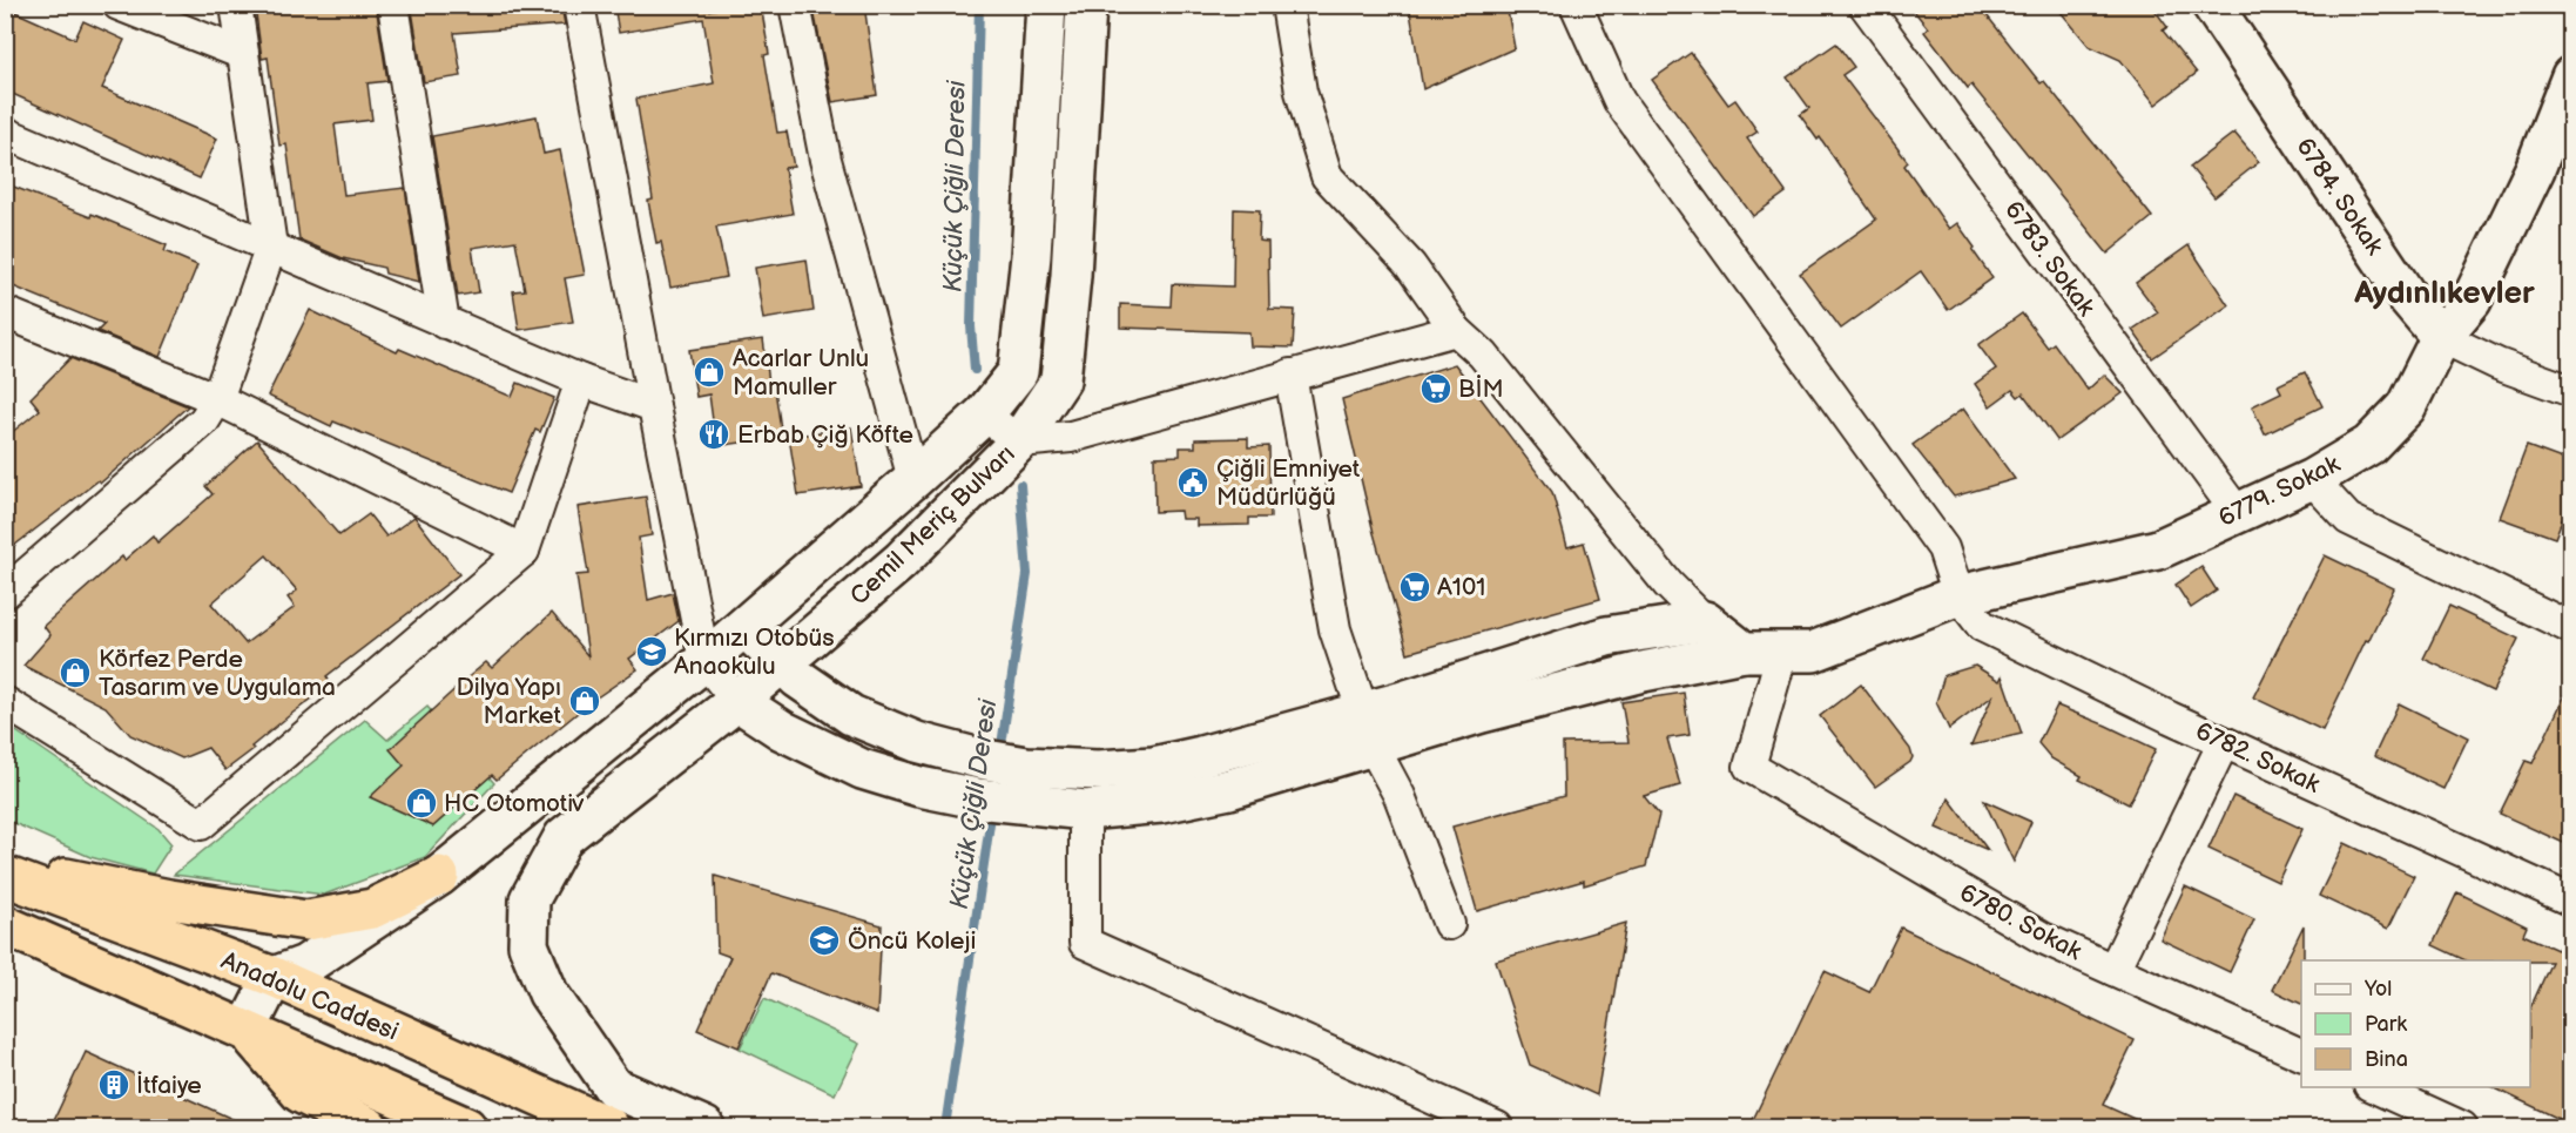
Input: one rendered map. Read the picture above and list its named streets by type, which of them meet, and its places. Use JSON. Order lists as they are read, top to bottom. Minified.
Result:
{"streets":{"highway":["Anadolu Caddesi"],"street":["6784. Sokak","6783. Sokak","6779. Sokak","Cemil Meriç Bulvarı","6782. Sokak","6780. Sokak"]},"crossings":[["6784. Sokak","6779. Sokak"],["6783. Sokak","6779. Sokak"],["6779. Sokak","6782. Sokak"],["6779. Sokak","6780. Sokak"],["Cemil Meriç Bulvarı","Anadolu Caddesi"]],"districts":["Aydınlıkevler"],"water":["Küçük Çiğli Deresi"],"places":{"shop":["Acarlar Unlu Mamuller","Körfez Perde Tasarım ve Uygulama","Dilya Yapı Market","HC Otomotiv"],"supermarket":["BİM","A101"],"restaurant":["Erbab Çiğ Köfte"],"public building":["Çiğli Emniyet Müdürlüğü"],"school or university":["Kırmızı Otobüs Anaokulu","Öncü Koleji"],"building":["İtfaiye"]},"legend":["Yol","Park","Bina"]}
